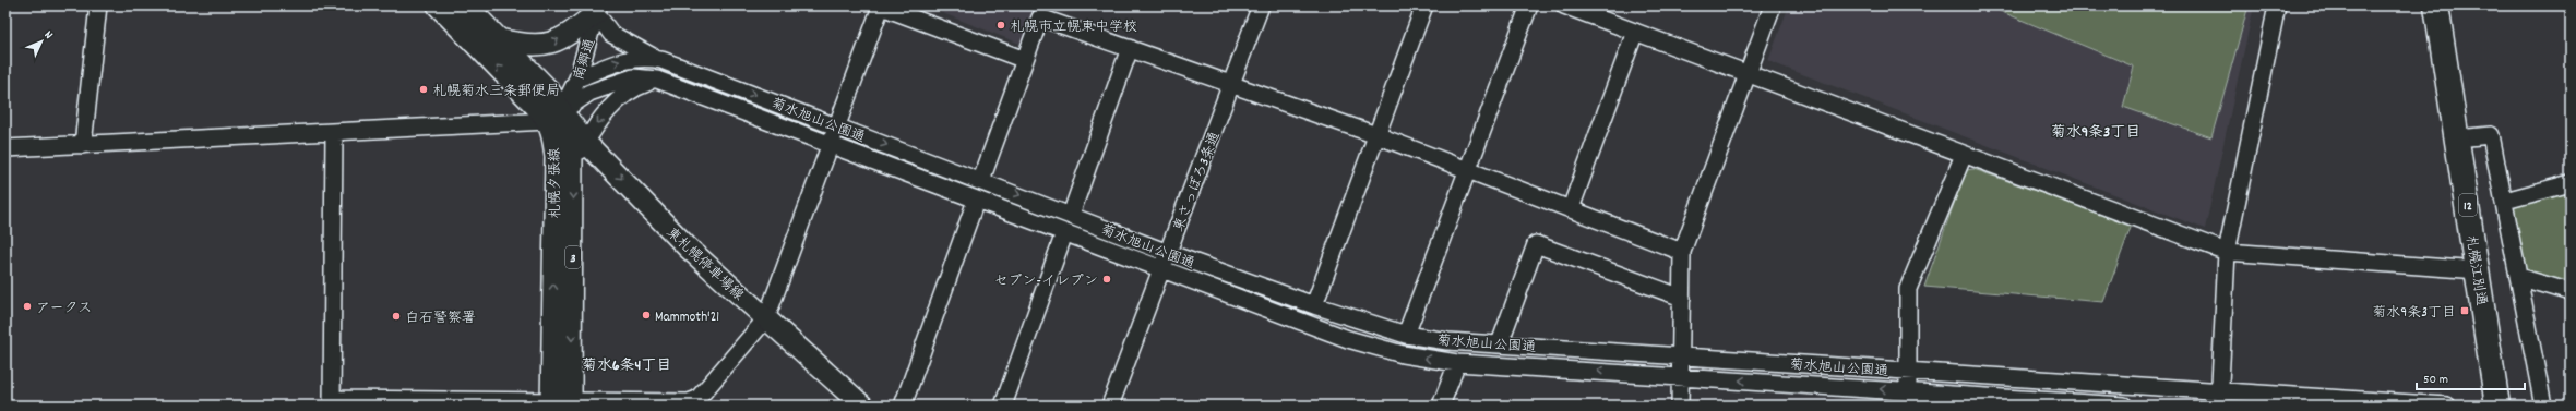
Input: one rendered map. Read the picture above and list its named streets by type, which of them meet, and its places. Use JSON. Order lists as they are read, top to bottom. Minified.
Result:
{"streets":{"highway":["12","札幌江別通"],"main road":["札幌夕張線","3","東札幌停車場線"],"street":["南郷通","菊水旭山公園通","東さっぽろ3条通"]},"crossings":[["南郷通","菊水旭山公園通"],["南郷通","札幌夕張線"],["南郷通","東札幌停車場線"],["菊水旭山公園通","東さっぽろ3条通"],["菊水旭山公園通","札幌夕張線"],["菊水旭山公園通","東札幌停車場線"],["札幌夕張線","東札幌停車場線"]],"one_way":["東札幌停車場線"],"districts":["菊水9条3丁目","菊水6条4丁目"],"places":{"other":["札幌市立幌東中学校","札幌菊水三条郵便局","セブン-イレブン","アークス","Mammoth'21","白石警察署"],"transit":["菊水9条3丁目"]},"scale_bar":"50 m","north":"top right"}
